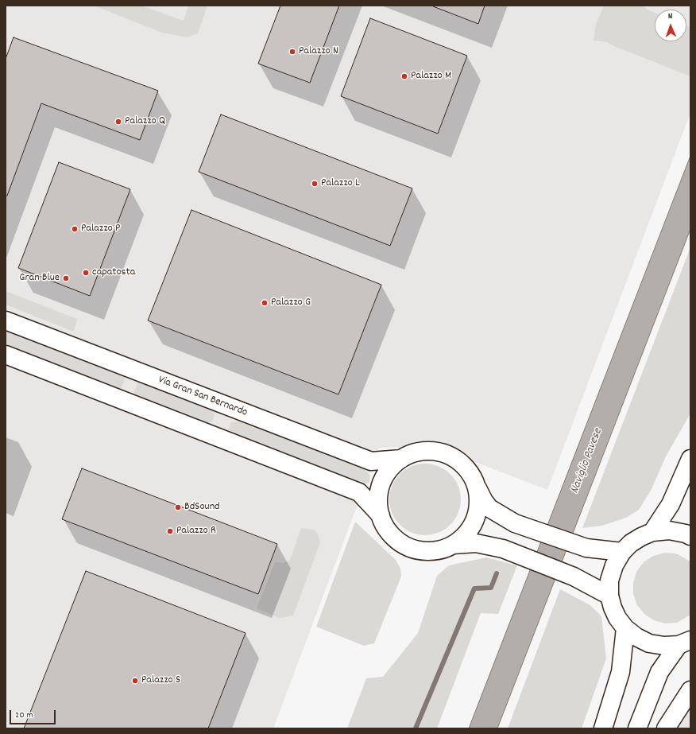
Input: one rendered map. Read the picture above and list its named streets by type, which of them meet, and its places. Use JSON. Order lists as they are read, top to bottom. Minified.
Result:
{"streets":{"main road":["Via Gran San Bernardo"]},"water":["Naviglio Pavese"],"places":["Palazzo N","Palazzo M","Palazzo Q","Palazzo L","Palazzo P","capatosta","Gran Blue","Palazzo G","BdSound","Palazzo R","Palazzo S"],"scale_bar":"20 m","north":"top"}
